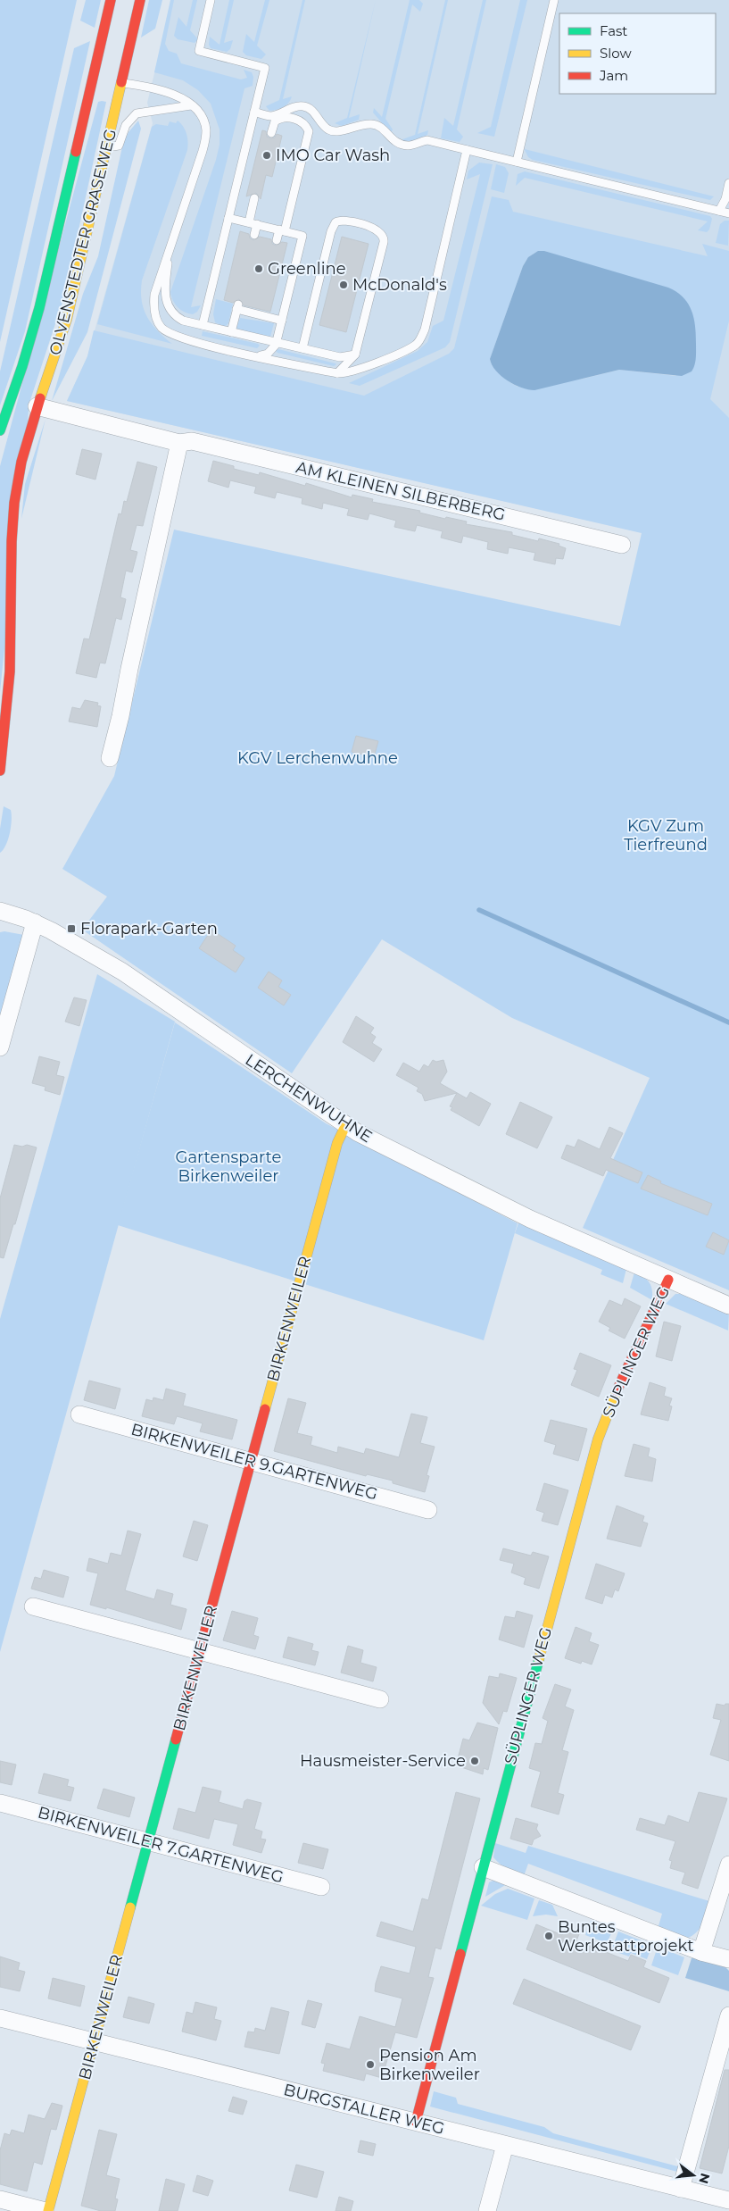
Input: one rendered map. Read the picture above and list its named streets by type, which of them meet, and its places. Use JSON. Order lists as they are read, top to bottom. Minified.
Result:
{"streets":{"street":["OLVENSTEDTER GRASEWEG","AM KLEINEN SILBERBERG","LERCHENWUHNE","BIRKENWEILER","SÜPLINGER WEG","BIRKENWEILER 9.GARTENWEG","BIRKENWEILER 7.GARTENWEG","BURGSTALLER WEG"]},"crossings":[["OLVENSTEDTER GRASEWEG","AM KLEINEN SILBERBERG"],["LERCHENWUHNE","BIRKENWEILER"],["LERCHENWUHNE","SÜPLINGER WEG"],["BIRKENWEILER","BIRKENWEILER 9.GARTENWEG"],["BIRKENWEILER","BIRKENWEILER 7.GARTENWEG"],["BIRKENWEILER","BURGSTALLER WEG"],["SÜPLINGER WEG","BURGSTALLER WEG"]],"parks":["KGV Lerchenwuhne","KGV Zum Tierfreund","Gartensparte Birkenweiler"],"places":{"other":["IMO Car Wash","Greenline","McDonald's","Hausmeister-Service","Buntes Werkstattprojekt","Pension Am Birkenweiler"],"transit":["Florapark-Garten"]},"legend":["Fast","Slow","Jam"],"north":"right"}
